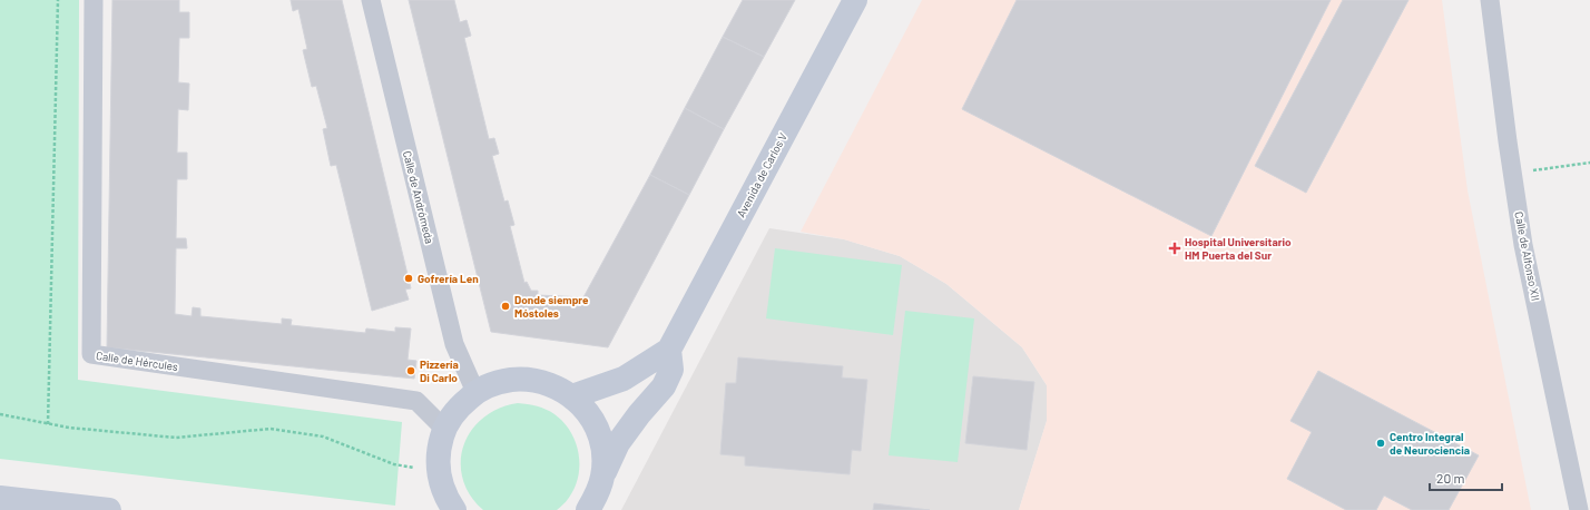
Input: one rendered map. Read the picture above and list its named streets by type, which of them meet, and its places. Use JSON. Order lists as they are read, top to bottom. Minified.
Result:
{"streets":{"street":["Avenida de Carlos V","Calle de Andrómeda","Calle de Alfonso XII","Calle de Hércules"]},"places":{"health":["Hospital Universitario HM Puerta del Sur"],"other":["Gofrería Len","Donde siempre Móstoles","Pizzería Di Carlo","Centro Integral de Neurociencia"]},"scale_bar":"20 m"}
